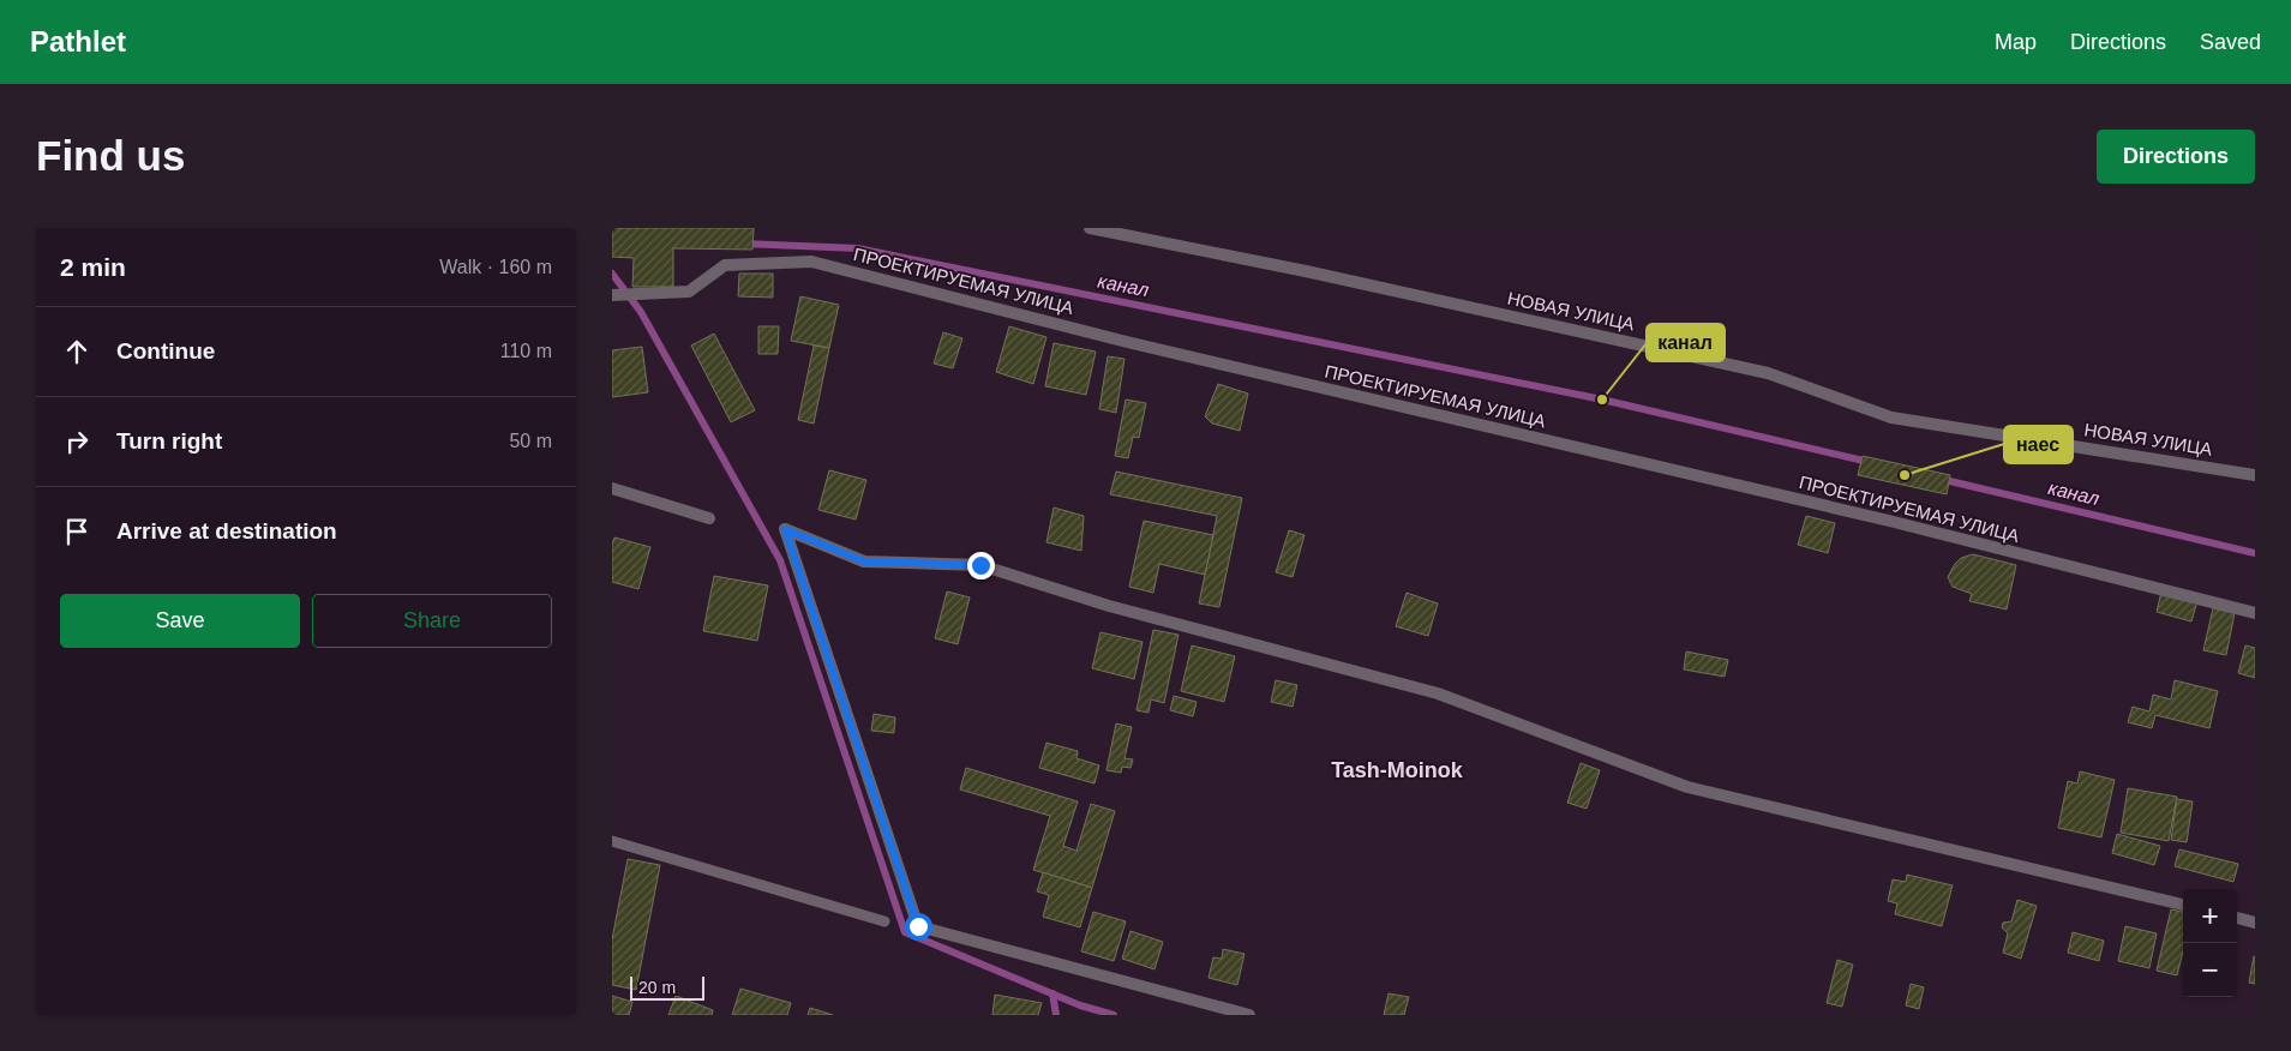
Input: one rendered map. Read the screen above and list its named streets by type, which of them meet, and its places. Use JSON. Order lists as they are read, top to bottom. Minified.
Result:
{"streets":{"street":["ПРОЕКТИРУЕМАЯ УЛИЦА","НОВАЯ УЛИЦА"]},"districts":["Tash-Moinok"],"water":["канал"],"places":["канал","наес"],"scale_bar":"20 m","page":{"header":"Pathlet","nav":["Map","Directions","Saved"],"buttons":["Directions",["Save","Share"]],"title":"Find us","heading":["2 min","Walk · 160 m"],"list":[["Continue","110 m"],["Turn right","50 m"],"Arrive at destination"],"map_buttons":["+","−"],"scale":"20 m"}}
